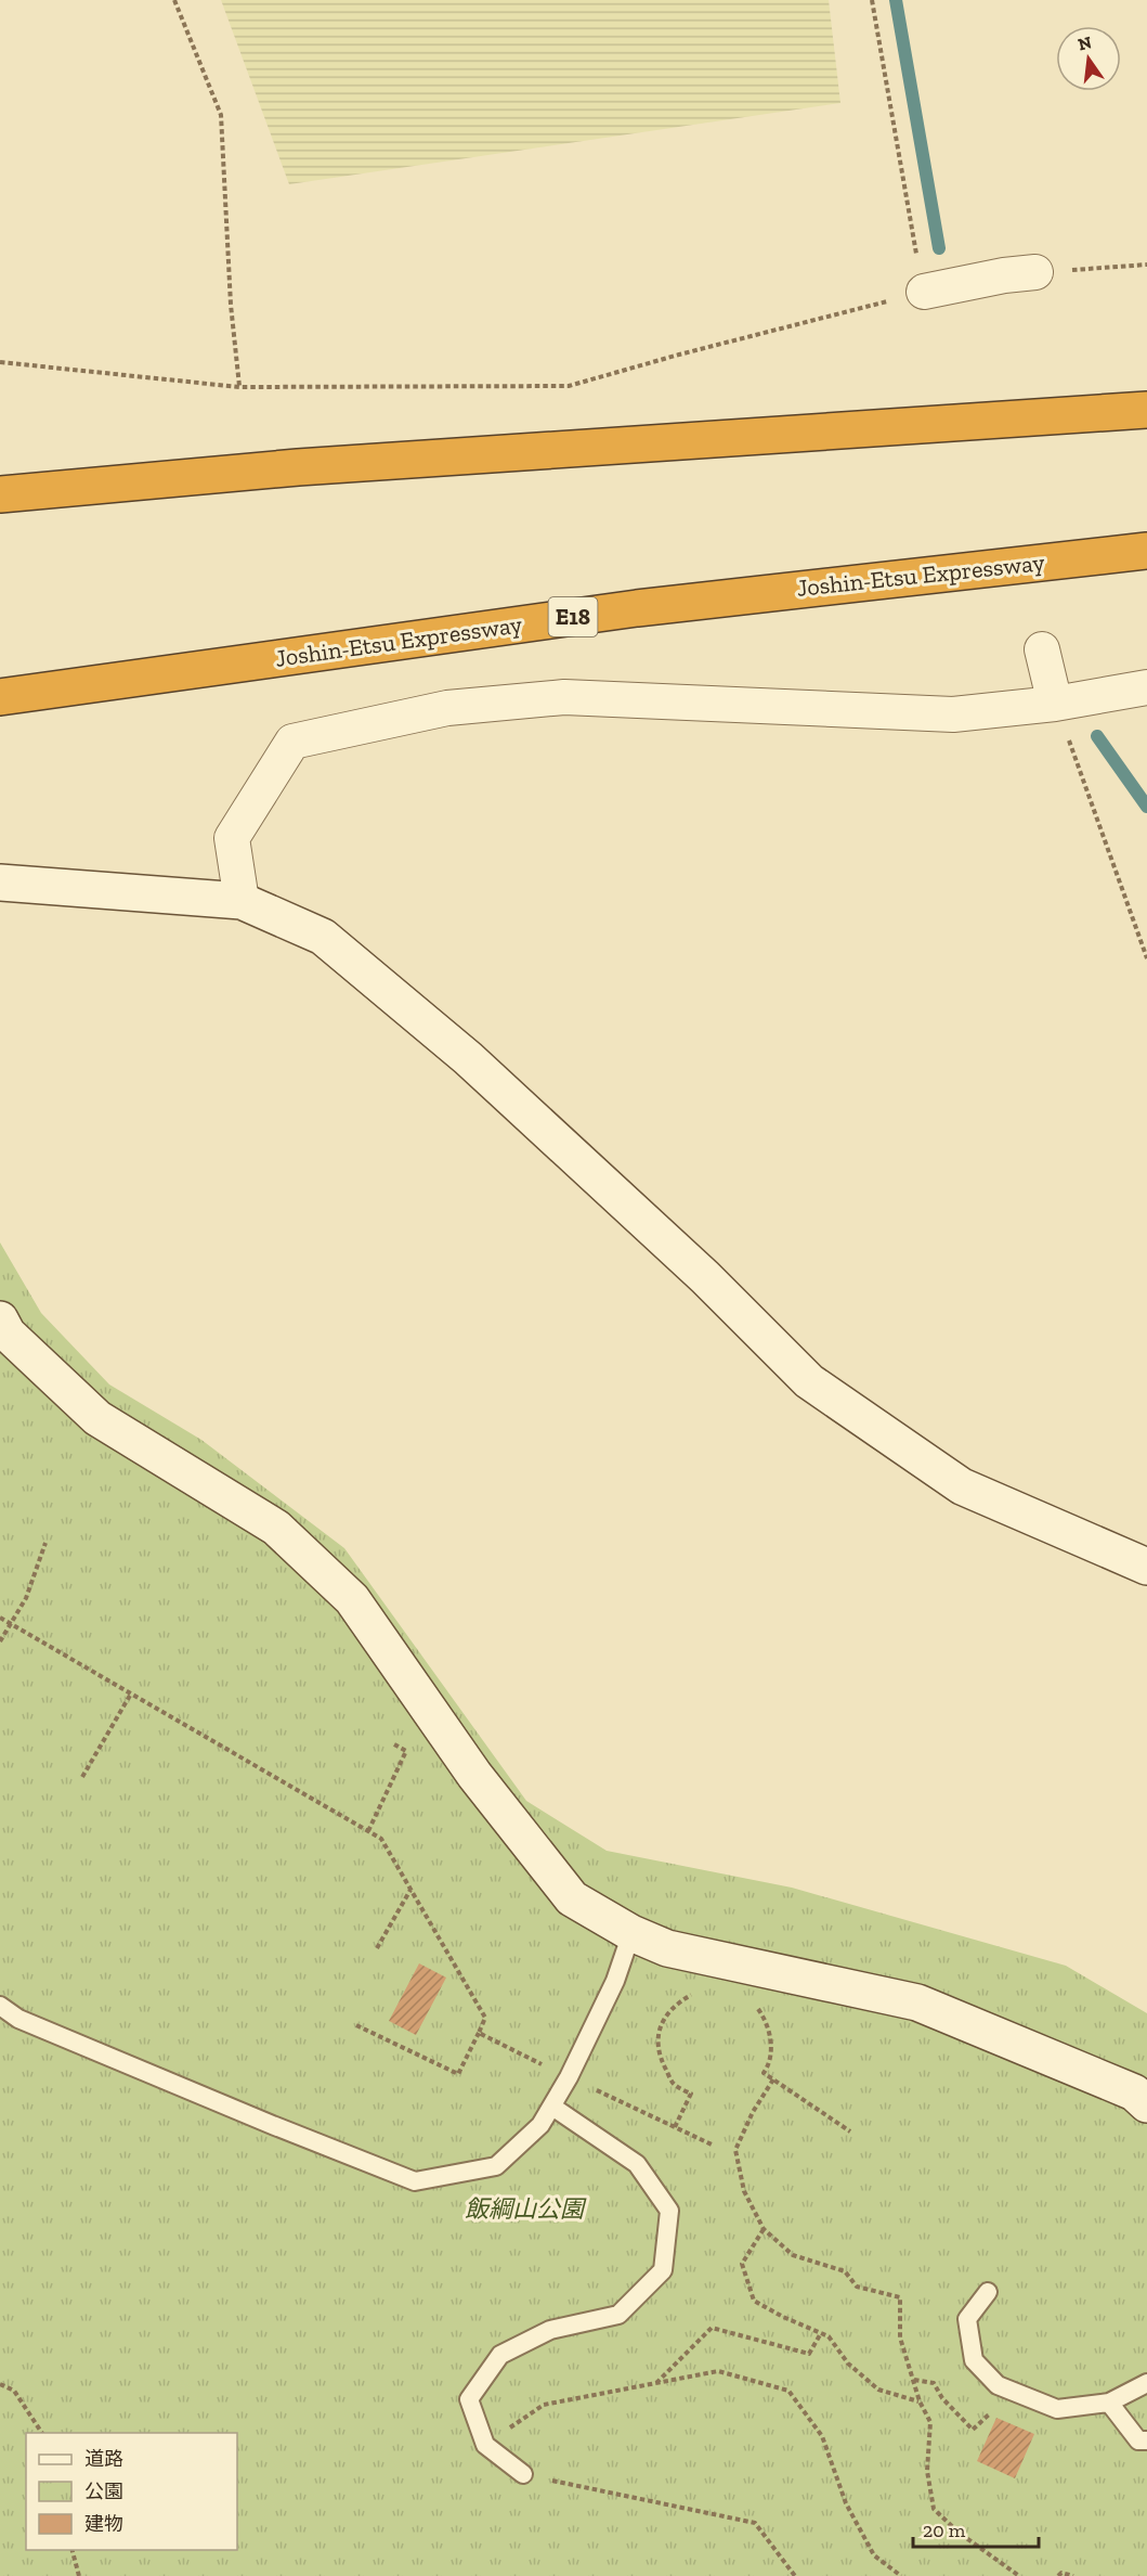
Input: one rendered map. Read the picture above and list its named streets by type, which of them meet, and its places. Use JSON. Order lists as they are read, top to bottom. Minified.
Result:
{"streets":{"highway":["Joshin-Etsu Expressway","E18"]},"parks":["飯綱山公園"],"legend":["道路","公園","建物"],"scale_bar":"20 m","north":"top"}
